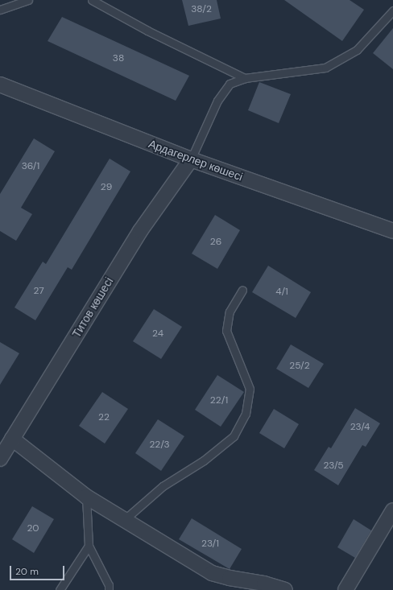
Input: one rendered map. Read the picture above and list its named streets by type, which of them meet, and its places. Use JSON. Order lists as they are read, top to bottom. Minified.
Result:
{"streets":{"street":["Ардагерлер көшесі","Титов көшесі"]},"crossings":[["Ардагерлер көшесі","Титов көшесі"]],"house_numbers":["38/2","38","36/1","29","26","27","4/1","24","25/2","22/1","22","23/4","22/3","23/5","20","23/1"],"scale_bar":"20 m"}
